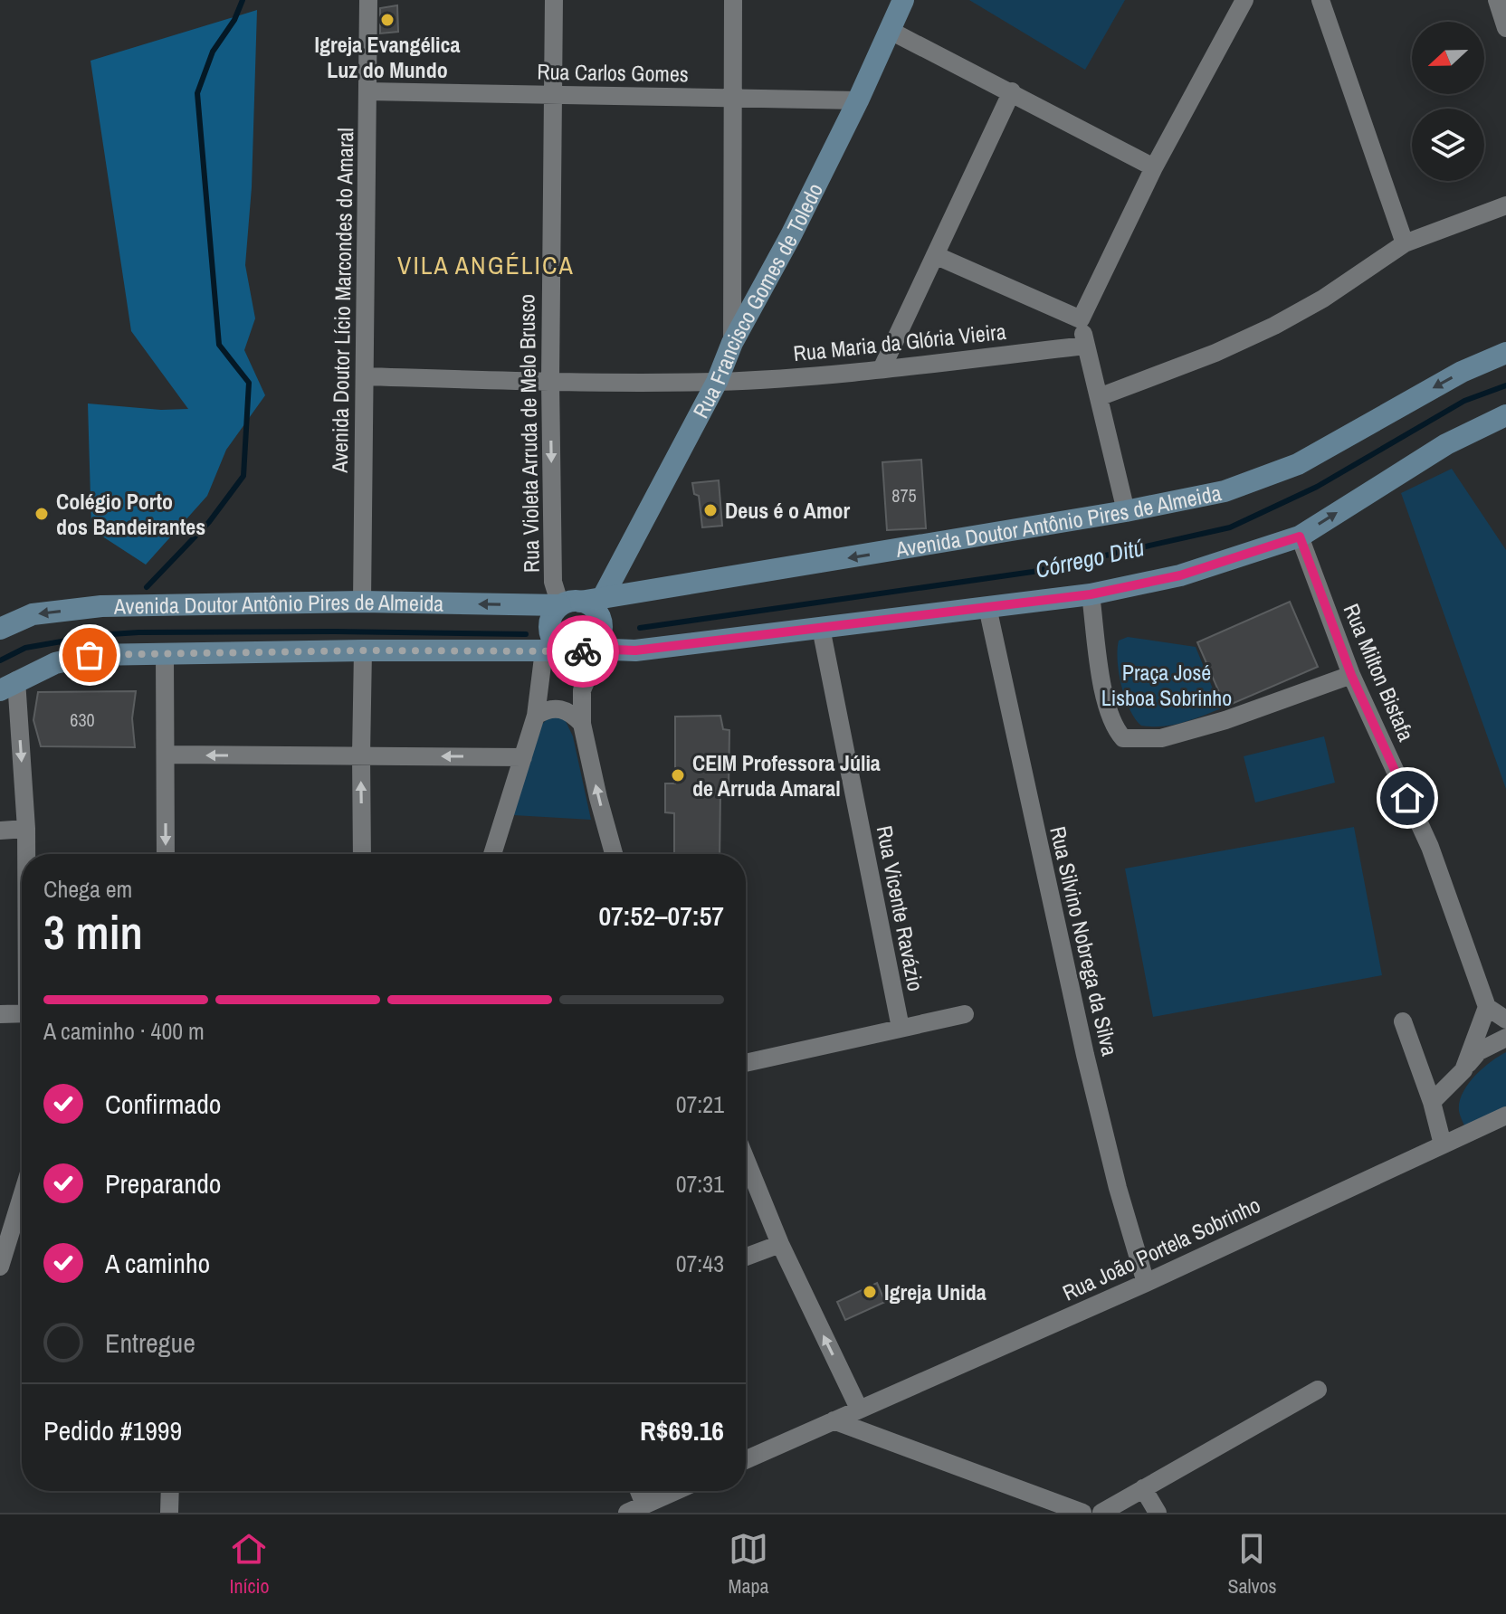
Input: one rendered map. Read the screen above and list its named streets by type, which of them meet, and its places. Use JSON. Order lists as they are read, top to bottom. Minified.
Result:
{"streets":{"main road":["Rua Francisco Gomes de Toledo","Avenida Doutor Antônio Pires de Almeida"],"street":["Rua Carlos Gomes","Avenida Doutor Lício Marcondes do Amaral","Rua Maria da Glória Vieira","Rua Violeta Arruda de Melo Brusco","Rua Milton Bistafa","Rua Vicente Ravázio","Rua Silvino Nobrega da Silva","Rua João Portela Sobrinho"]},"crossings":[["Rua Carlos Gomes","Avenida Doutor Lício Marcondes do Amaral"],["Rua Carlos Gomes","Rua Francisco Gomes de Toledo"],["Rua Carlos Gomes","Rua Violeta Arruda de Melo Brusco"],["Avenida Doutor Lício Marcondes do Amaral","Rua Maria da Glória Vieira"],["Avenida Doutor Lício Marcondes do Amaral","Avenida Doutor Antônio Pires de Almeida"],["Rua Francisco Gomes de Toledo","Rua Maria da Glória Vieira"],["Rua Francisco Gomes de Toledo","Avenida Doutor Antônio Pires de Almeida"],["Rua Maria da Glória Vieira","Rua Violeta Arruda de Melo Brusco"],["Rua Violeta Arruda de Melo Brusco","Avenida Doutor Antônio Pires de Almeida"],["Rua Silvino Nobrega da Silva","Rua João Portela Sobrinho"]],"one_way":["Rua Violeta Arruda de Melo Brusco"],"districts":["VILA ANGÉLICA"],"water":["Córrego Ditú"],"parks":["Praça José Lisboa Sobrinho"],"places":["Igreja Evangélica Luz do Mundo","Deus é o Amor","Colégio Porto dos Bandeirantes","CEIM Professora Júlia de Arruda Amaral","Igreja Unida"],"house_numbers":["875","630"],"north":"left","page":{"heading":["3 min","Chega em","07:52–07:57"],"panel":["Pedido #1999","R$69.16"],"bar":"A caminho · 400 m","list":[["Confirmado","07:21"],["Preparando","07:31"],["A caminho","07:43"],"Entregue"],"tabs":["Início","Mapa","Salvos"]}}
